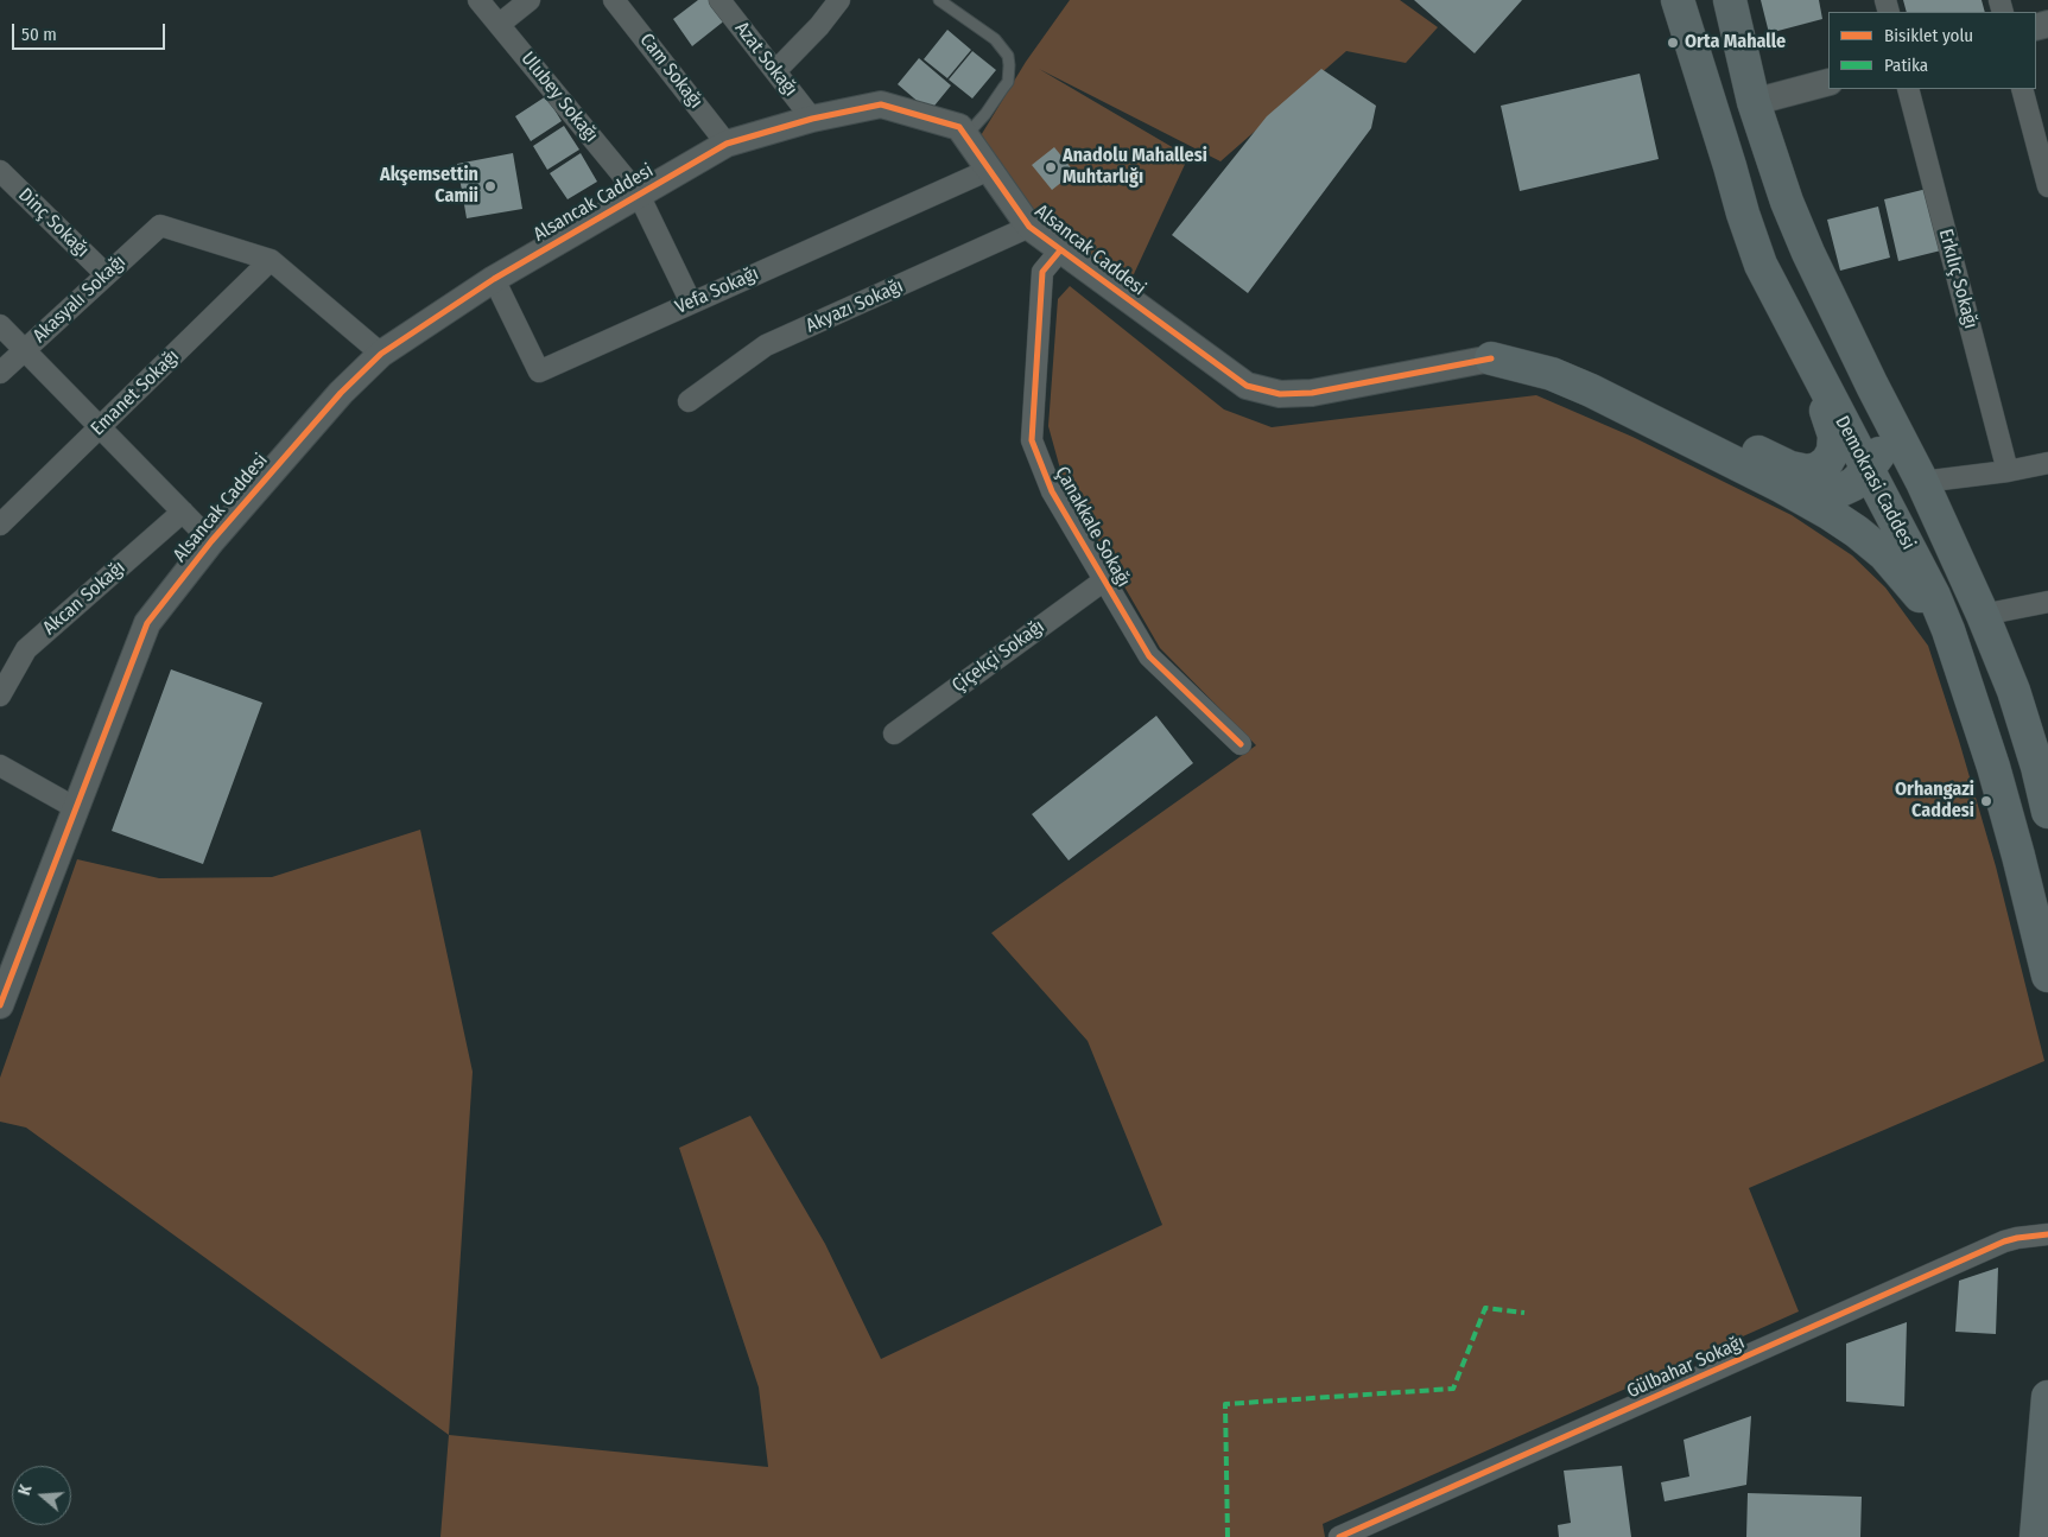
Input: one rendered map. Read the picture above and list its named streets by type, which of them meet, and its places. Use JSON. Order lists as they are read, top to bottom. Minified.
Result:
{"streets":{"main road":["Demokrasi Caddesi"],"street":["Azat Sokağı","Cam Sokağı","Ulubey Sokağı","Alsancak Caddesi","Dinç Sokağı","Erkılıç Sokağı","Vefa Sokağı","Akasyalı Sokağı","Akyazı Sokağı","Emanet Sokağı","Çanakkale Sokağı","Akcan Sokağı","Çiçekçi Sokağı","Gülbahar Sokağı"]},"crossings":[["Azat Sokağı","Alsancak Caddesi"],["Cam Sokağı","Alsancak Caddesi"],["Ulubey Sokağı","Alsancak Caddesi"],["Ulubey Sokağı","Vefa Sokağı"],["Alsancak Caddesi","Vefa Sokağı"],["Alsancak Caddesi","Akyazı Sokağı"],["Alsancak Caddesi","Çanakkale Sokağı"],["Dinç Sokağı","Akasyalı Sokağı"],["Akasyalı Sokağı","Emanet Sokağı"],["Çanakkale Sokağı","Çiçekçi Sokağı"]],"places":["Orta Mahalle","Anadolu Mahallesi Muhtarlığı","Akşemsettin Camii","Orhangazi Caddesi"],"legend":["Bisiklet yolu","Patika"],"scale_bar":"50 m","north":"left"}
